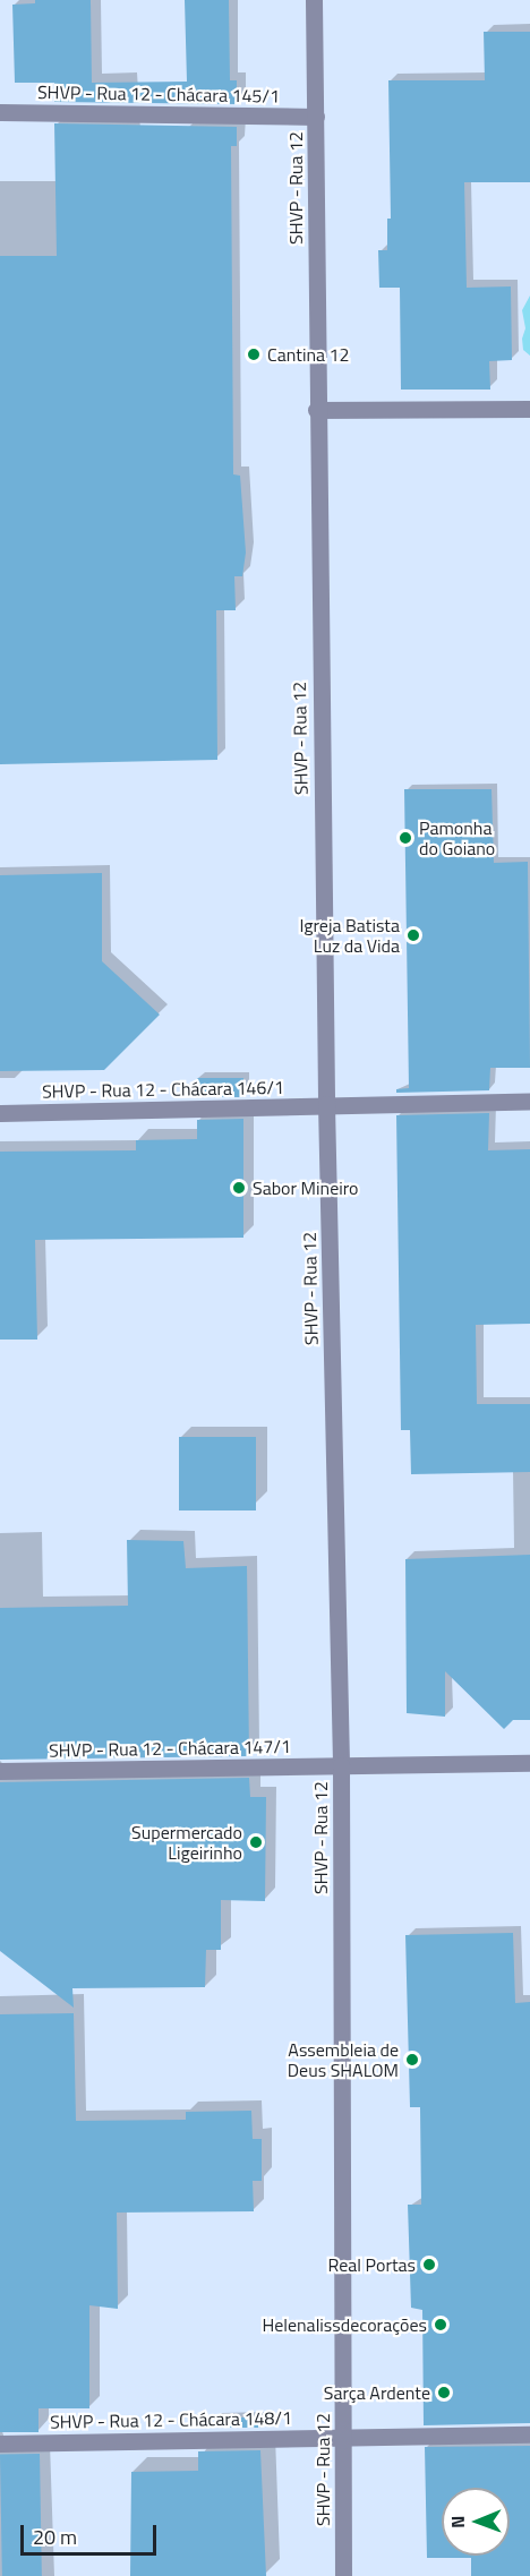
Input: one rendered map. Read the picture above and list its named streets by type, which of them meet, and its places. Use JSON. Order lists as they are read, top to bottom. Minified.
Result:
{"streets":{"street":["SHVP - Rua 12 - Chácara 145/1","SHVP - Rua 12","SHVP - Rua 12 - Chácara 146/1","SHVP - Rua 12 - Chácara 147/1","SHVP - Rua 12 - Chácara 148/1"]},"crossings":[["SHVP - Rua 12 - Chácara 145/1","SHVP - Rua 12"],["SHVP - Rua 12","SHVP - Rua 12 - Chácara 146/1"],["SHVP - Rua 12","SHVP - Rua 12 - Chácara 147/1"],["SHVP - Rua 12","SHVP - Rua 12 - Chácara 148/1"]],"places":["Cantina 12","Pamonha do Goiano","Igreja Batista Luz da Vida","Sabor Mineiro","Supermercado Ligeirinho","Assembleia de Deus SHALOM","Real Portas","Helenalissdecorações","Sarça Ardente"],"scale_bar":"20 m","north":"left"}
